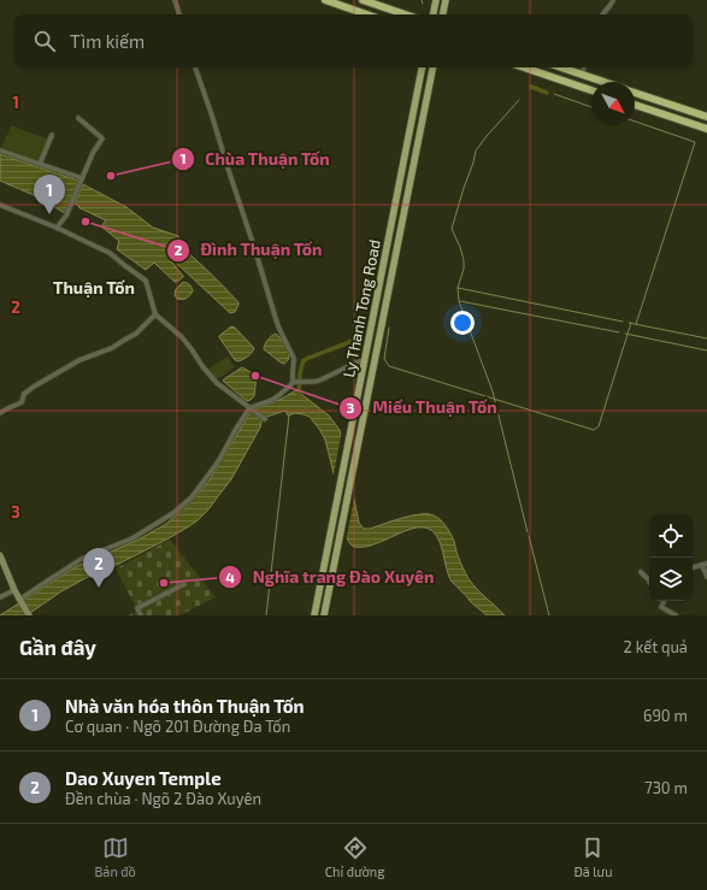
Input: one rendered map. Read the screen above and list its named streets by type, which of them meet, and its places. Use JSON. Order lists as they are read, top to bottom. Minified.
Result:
{"streets":{"main road":["Ly Thanh Tong Road"]},"districts":["Thuận Tốn"],"places":["Chùa Thuận Tốn","Đình Thuận Tốn","Miếu Thuận Tốn","Nghĩa trang Đào Xuyên"],"north":"bottom right","page":{"search":"Tìm kiếm","pins":["1","2"],"heading":["Gần đây","2 kết quả"],"list":[{"mark":"1","name":"Nhà văn hóa thôn Thuận Tốn","note":"Cơ quan · Ngõ 201 Đường Đa Tốn","value":"690 m"},{"mark":"2","name":"Dao Xuyen Temple","note":"Đền chùa · Ngõ 2 Đào Xuyên","value":"730 m"}],"nav":["Bản đồ","Chỉ đường","Đã lưu"]},"grid":{"rows":["1","2","3"]}}
